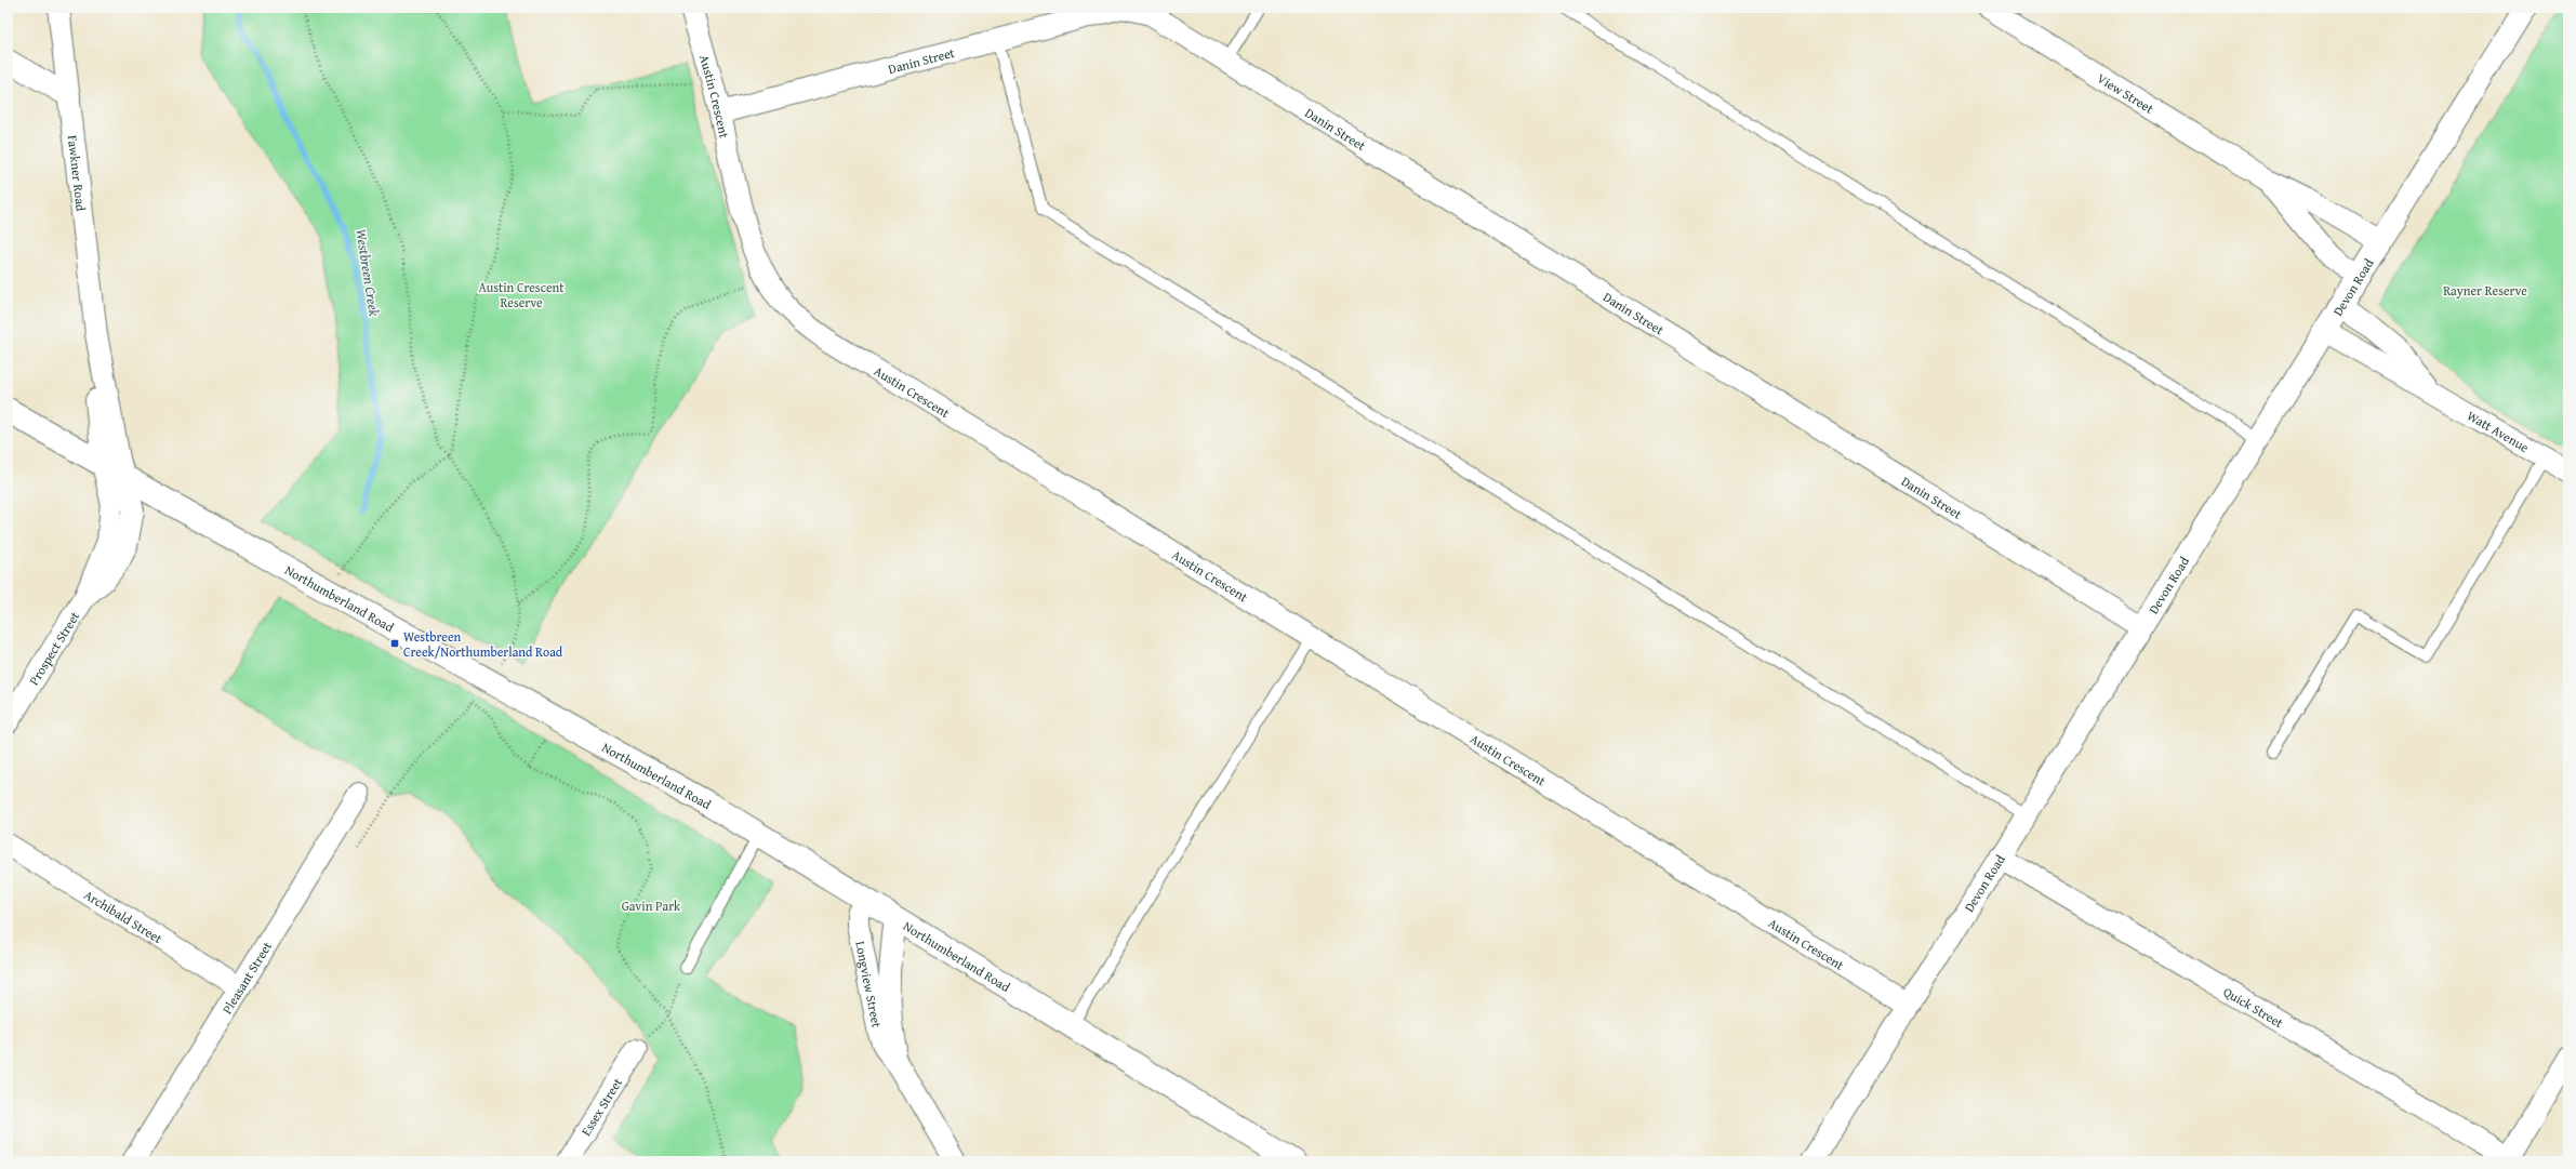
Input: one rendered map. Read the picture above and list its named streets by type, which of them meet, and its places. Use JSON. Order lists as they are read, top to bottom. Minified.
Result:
{"streets":{"street":["Danin Street","View Street","Austin Crescent","Fawkner Road","Devon Road","Watt Avenue","Northumberland Road","Prospect Street","Archibald Street","Pleasant Street","Longview Street","Quick Street","Essex Street"]},"crossings":[["Danin Street","Austin Crescent"],["Danin Street","Devon Road"],["View Street","Devon Road"],["Austin Crescent","Devon Road"],["Fawkner Road","Northumberland Road"],["Fawkner Road","Prospect Street"],["Devon Road","Watt Avenue"],["Devon Road","Quick Street"],["Northumberland Road","Prospect Street"],["Northumberland Road","Longview Street"],["Archibald Street","Pleasant Street"]],"water":["Westbreen Creek"],"parks":["Austin Crescent Reserve","Rayner Reserve","Gavin Park"],"places":{"transit":["Westbreen Creek/Northumberland Road"]}}
